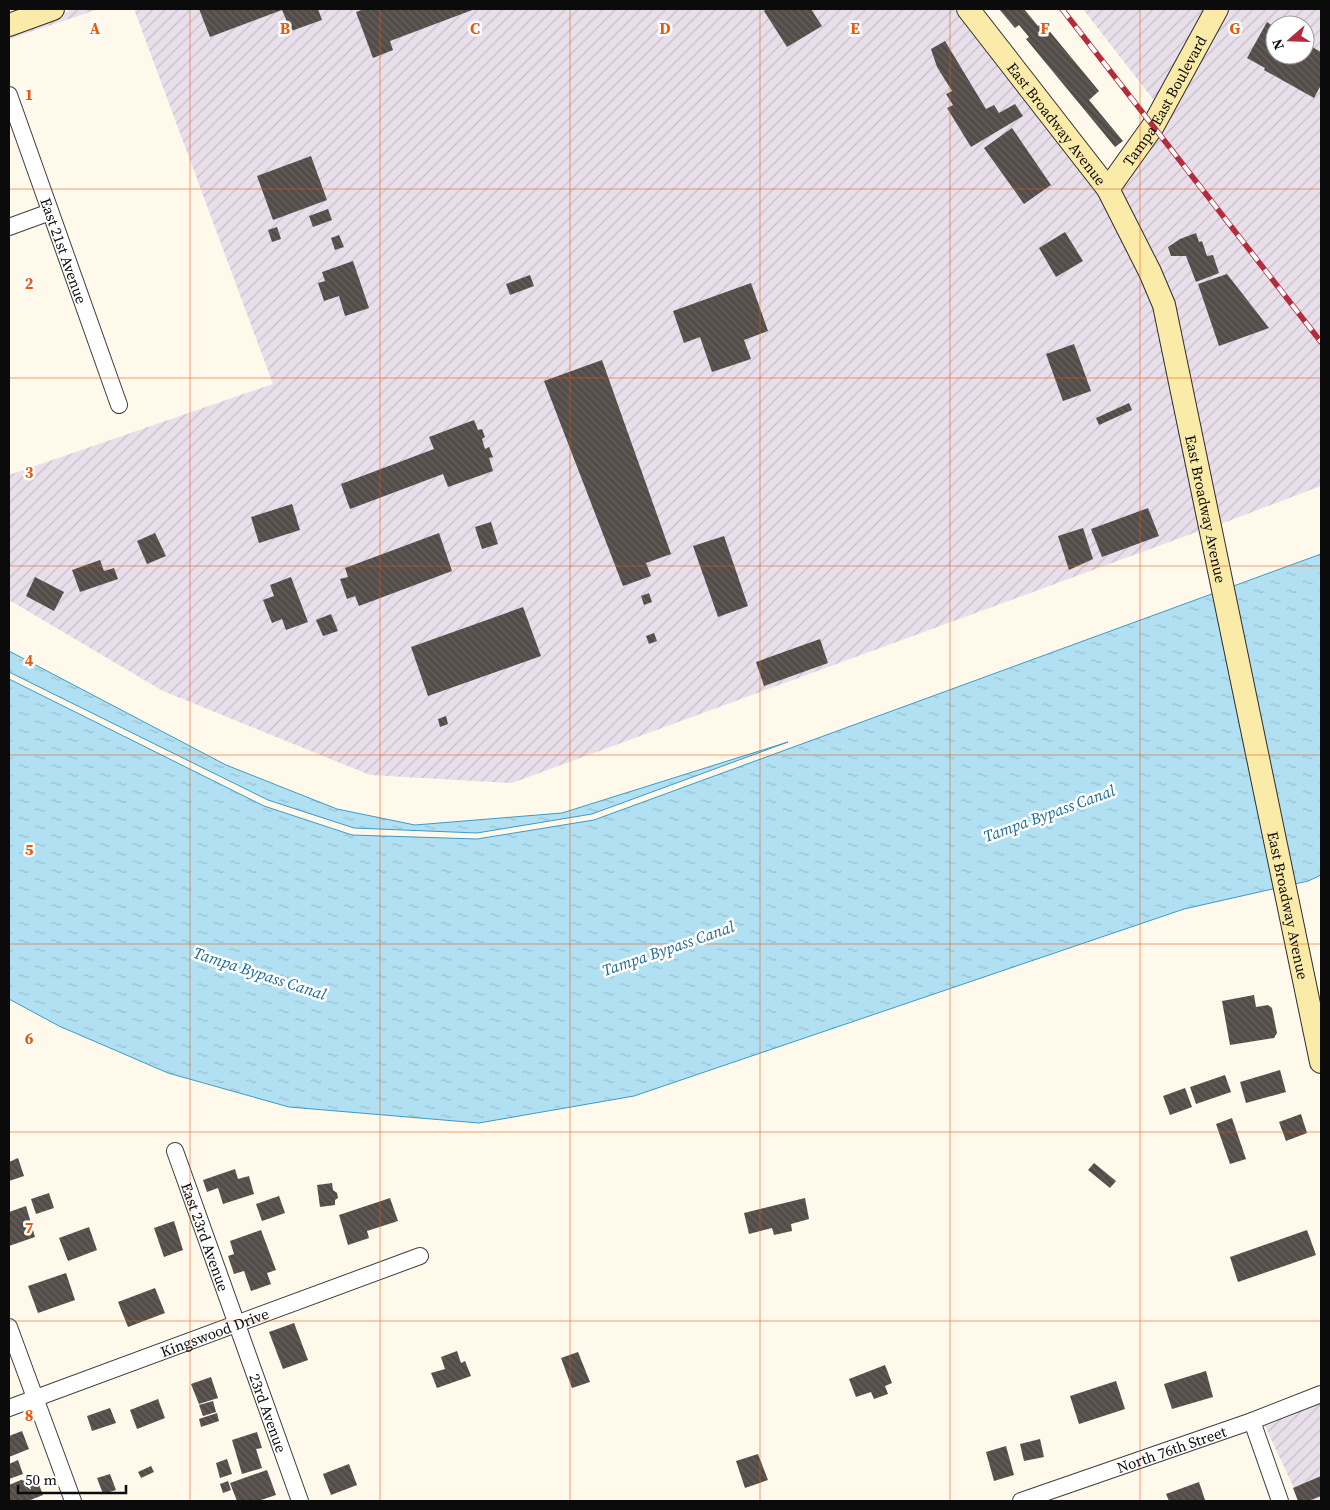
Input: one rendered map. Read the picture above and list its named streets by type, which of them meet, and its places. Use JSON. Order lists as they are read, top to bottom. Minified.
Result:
{"streets":{"main road":["Tampa East Boulevard","East Broadway Avenue"],"street":["East 21st Avenue","East 23rd Avenue","Kingswood Drive","23rd Avenue","North 76th Street"]},"crossings":[["Tampa East Boulevard","East Broadway Avenue"],["East 23rd Avenue","Kingswood Drive"],["East 23rd Avenue","23rd Avenue"],["Kingswood Drive","23rd Avenue"]],"water":["Tampa Bypass Canal"],"scale_bar":"50 m","north":"left","grid":{"columns":["A","B","C","D","E","F","G"],"rows":["1","2","3","4","5","6","7","8"]}}
